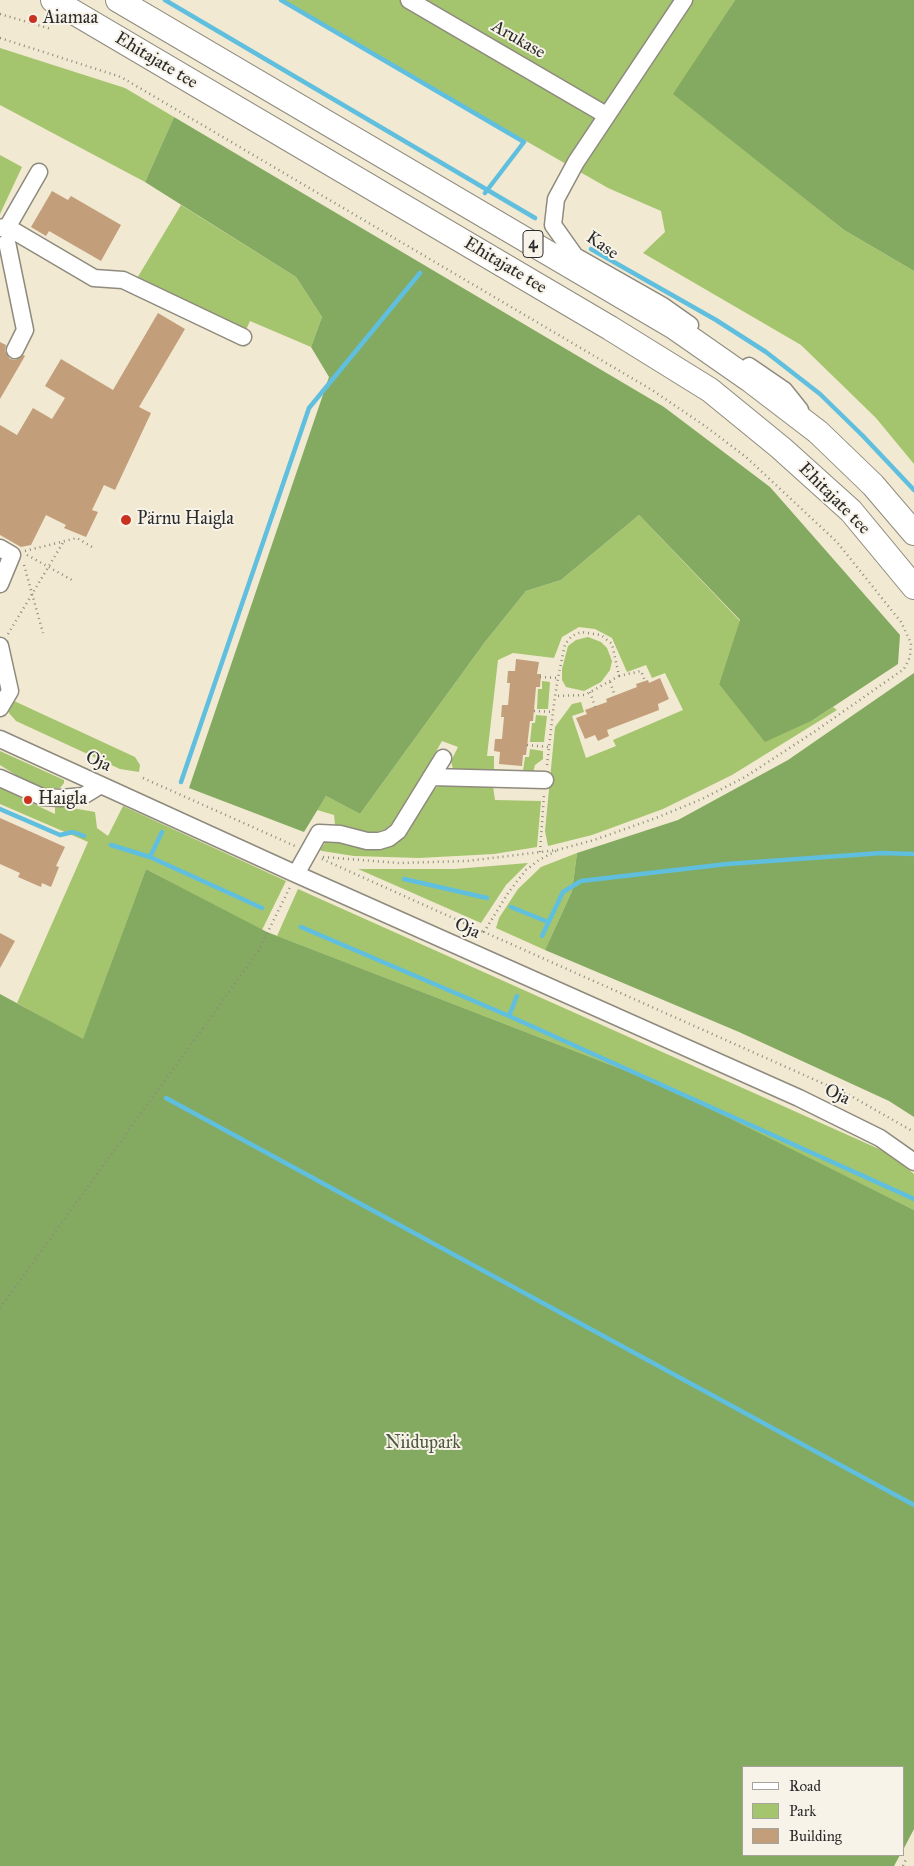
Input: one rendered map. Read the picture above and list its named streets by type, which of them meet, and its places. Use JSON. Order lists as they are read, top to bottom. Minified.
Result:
{"streets":{"highway":["Ehitajate tee","4"],"street":["Arukase","Kase","Oja"]},"crossings":[["Arukase","Kase"],["Ehitajate tee","Kase"]],"parks":["Niidupark"],"places":["Aiamaa","Pärnu Haigla","Haigla"],"legend":["Road","Park","Building"]}
